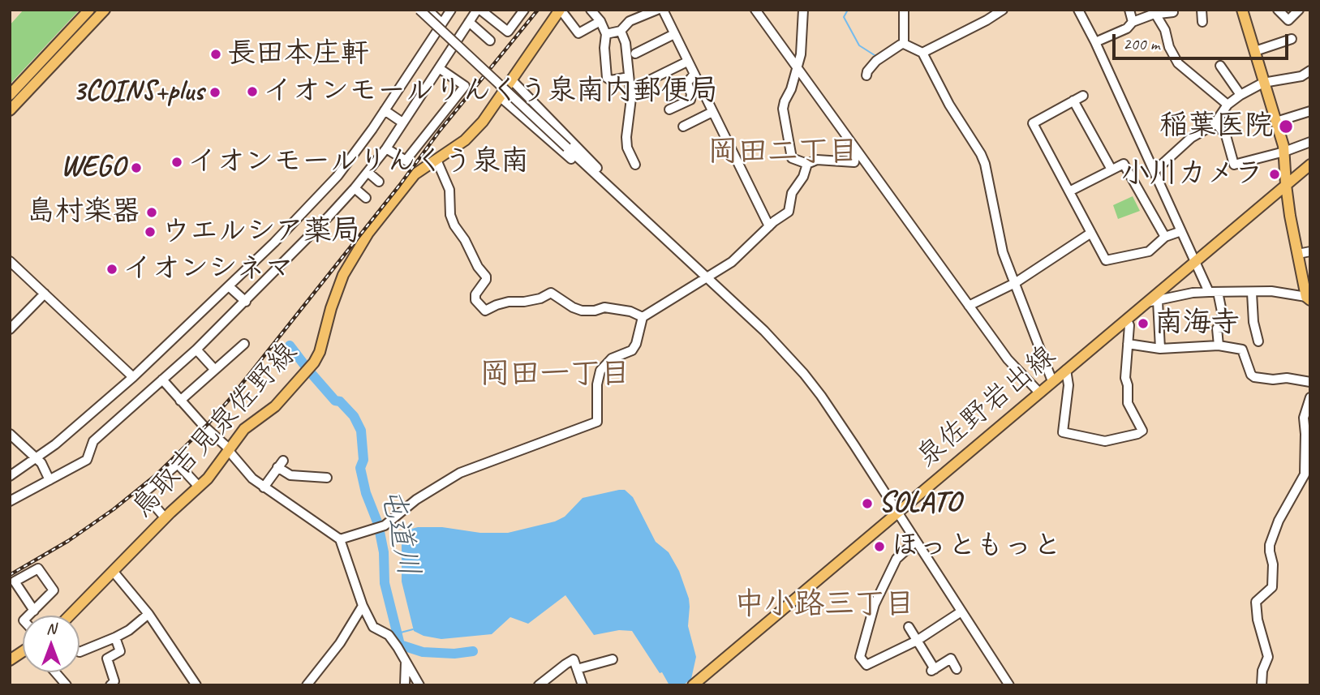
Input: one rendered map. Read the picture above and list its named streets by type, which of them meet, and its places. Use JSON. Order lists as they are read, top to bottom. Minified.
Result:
{"streets":{"main road":["泉佐野岩出線","鳥取吉見泉佐野線"]},"districts":["岡田二丁目","岡田一丁目","中小路三丁目"],"water":["屯道川"],"places":["長田本庄軒","イオンモールりんくう泉南内郵便局","3COINS+plus","稲葉医院","イオンモールりんくう泉南","WEGO","小川カメラ","島村楽器","ウエルシア薬局","イオンシネマ","南海寺","SOLATO","ほっともっと"],"scale_bar":"200 m","north":"top"}
